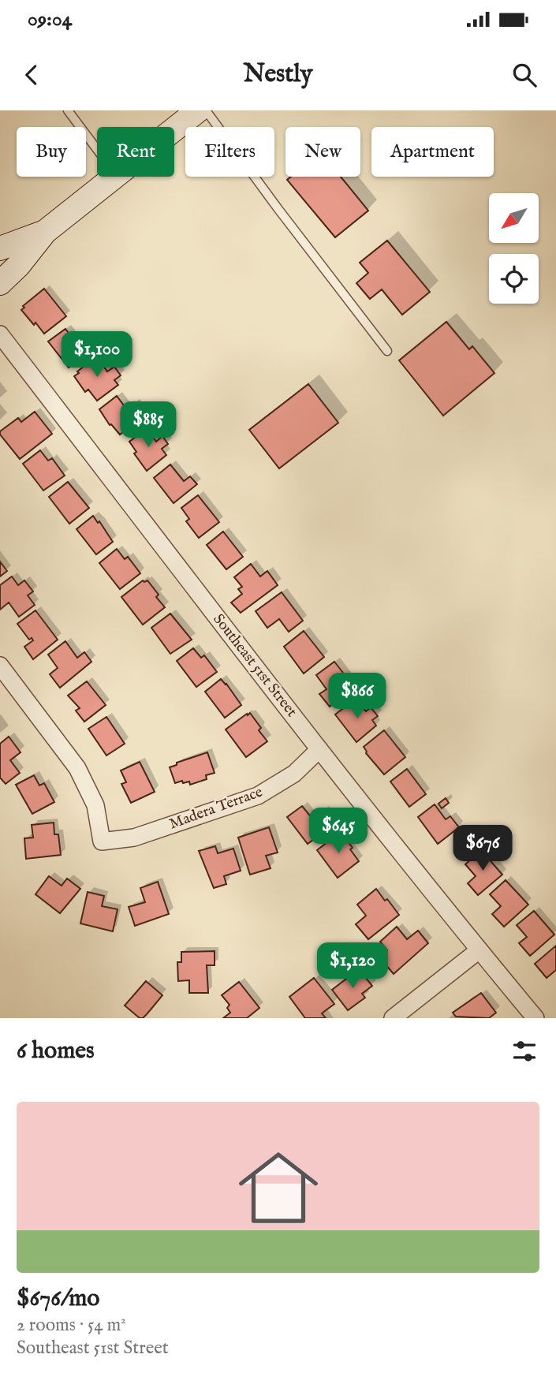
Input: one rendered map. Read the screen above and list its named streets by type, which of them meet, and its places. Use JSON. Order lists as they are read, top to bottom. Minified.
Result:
{"streets":{"street":["Southeast 51st Street","Madera Terrace"]},"crossings":[["Southeast 51st Street","Madera Terrace"]],"north":"bottom left","page":{"status":"09:04","header":"Nestly","chip":["Buy","Rent","Filters","New","Apartment"],"price":["$1,100","$885","$866","$645","$676","$1,120"],"heading":"6 homes","list":[{"name":"$676/mo","note":"2 rooms · 54 m² · Southeast 51st Street"}]}}
